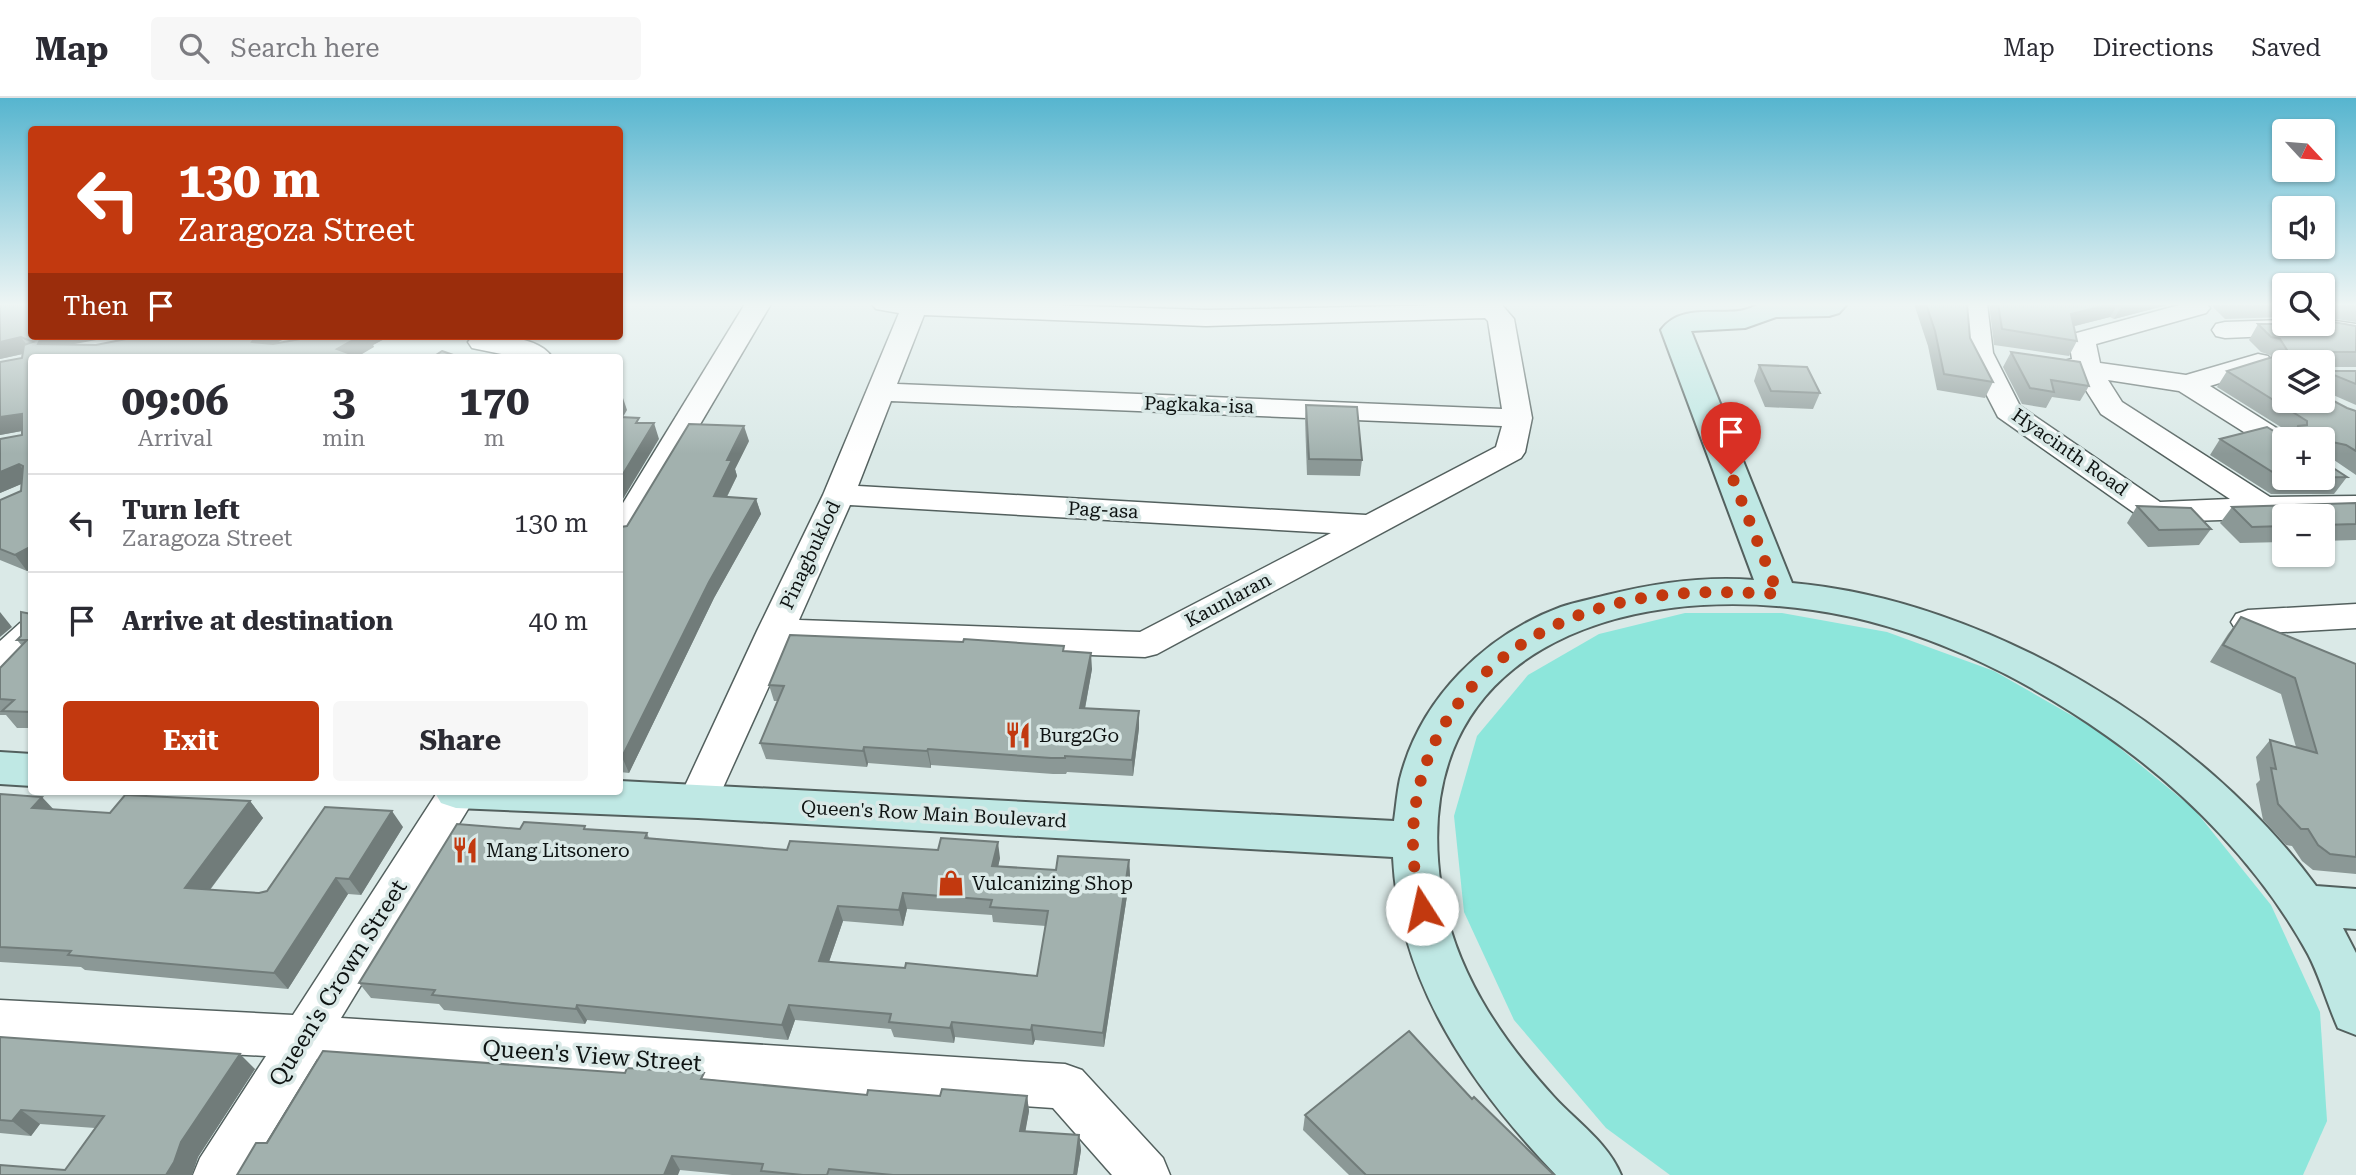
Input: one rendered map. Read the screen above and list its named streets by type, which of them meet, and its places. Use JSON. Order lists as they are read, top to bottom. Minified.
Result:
{"streets":{"street":["Pagkaka-isa","Hyacinth Road","Pag-asa","Pinagbuklod","Kaunlaran","Queen's Row Main Boulevard","Queen's Crown Street","Queen's View Street"]},"crossings":[["Pagkaka-isa","Pinagbuklod"],["Pagkaka-isa","Kaunlaran"],["Pag-asa","Pinagbuklod"],["Pag-asa","Kaunlaran"],["Pinagbuklod","Kaunlaran"],["Pinagbuklod","Queen's Row Main Boulevard"],["Queen's Crown Street","Queen's View Street"]],"places":{"restaurant":["Burg2Go","Mang Litsonero"],"shop":["Vulcanizing Shop"]},"north":"bottom right","page":{"header":"Map","search":"Search here","nav":["Map","Directions","Saved"],"map_buttons":["+","−"],"turn":["130 m","Zaragoza Street"],"then":"Then","eta":["09:06","Arrival","3","min","170","m"],"list":[{"name":"Turn left","note":"Zaragoza Street","value":"130 m"},{"name":"Arrive at destination","value":"40 m"}],"buttons":["Exit","Share"]}}
